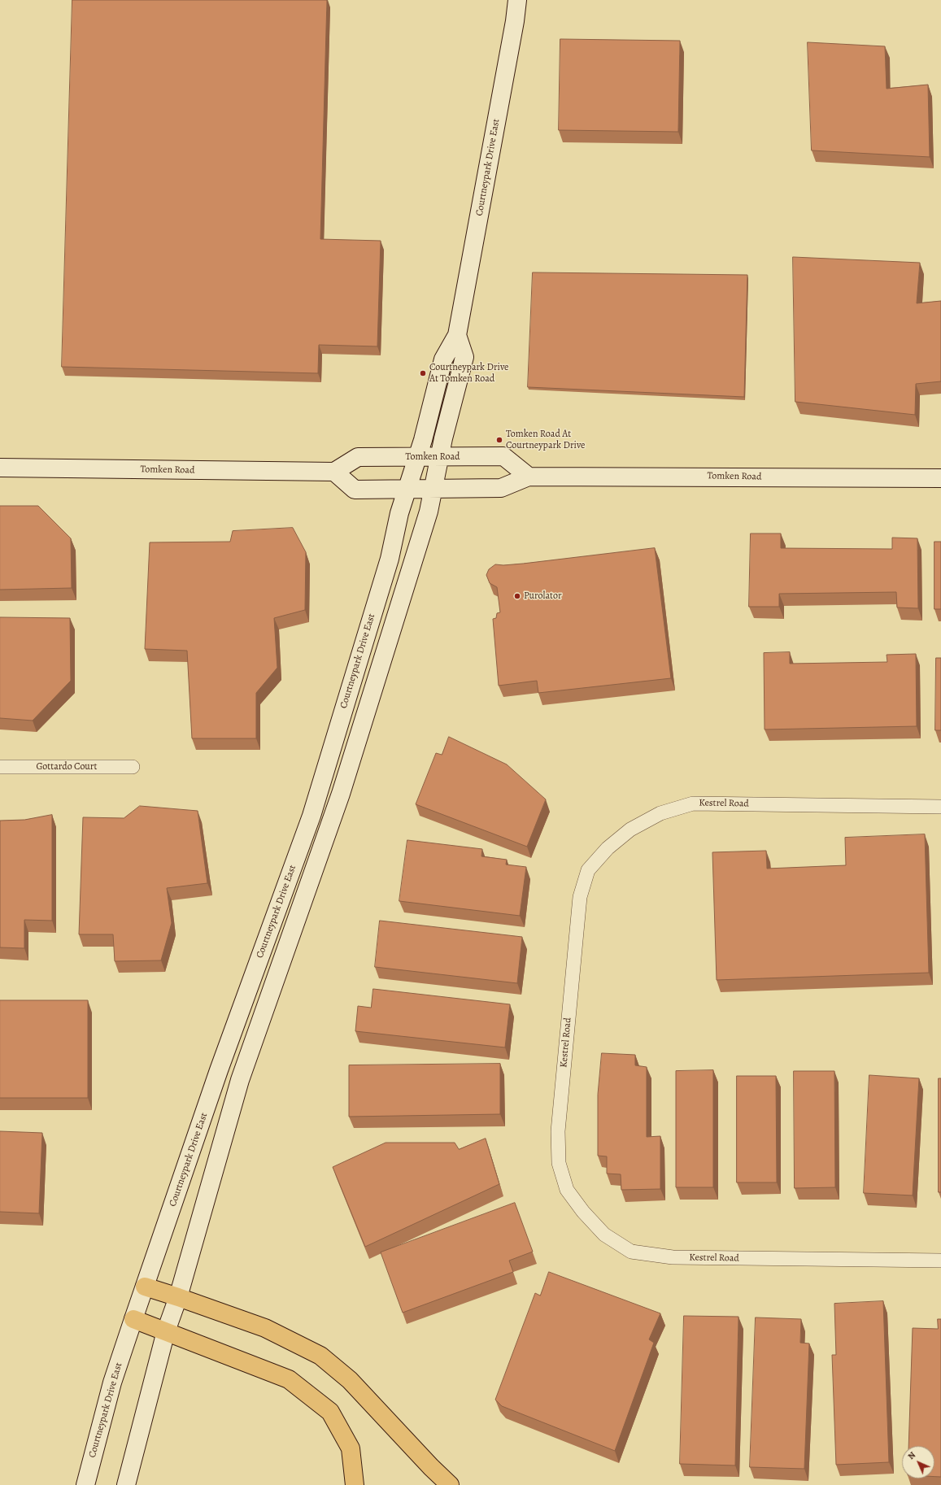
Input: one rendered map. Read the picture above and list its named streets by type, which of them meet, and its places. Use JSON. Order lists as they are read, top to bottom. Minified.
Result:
{"streets":{"main road":["Courtneypark Drive East","Tomken Road"],"street":["Gottardo Court","Kestrel Road"]},"crossings":[["Courtneypark Drive East","Tomken Road"]],"places":["Courtneypark Drive At Tomken Road","Tomken Road At Courtneypark Drive","Purolator"],"north":"top left"}
